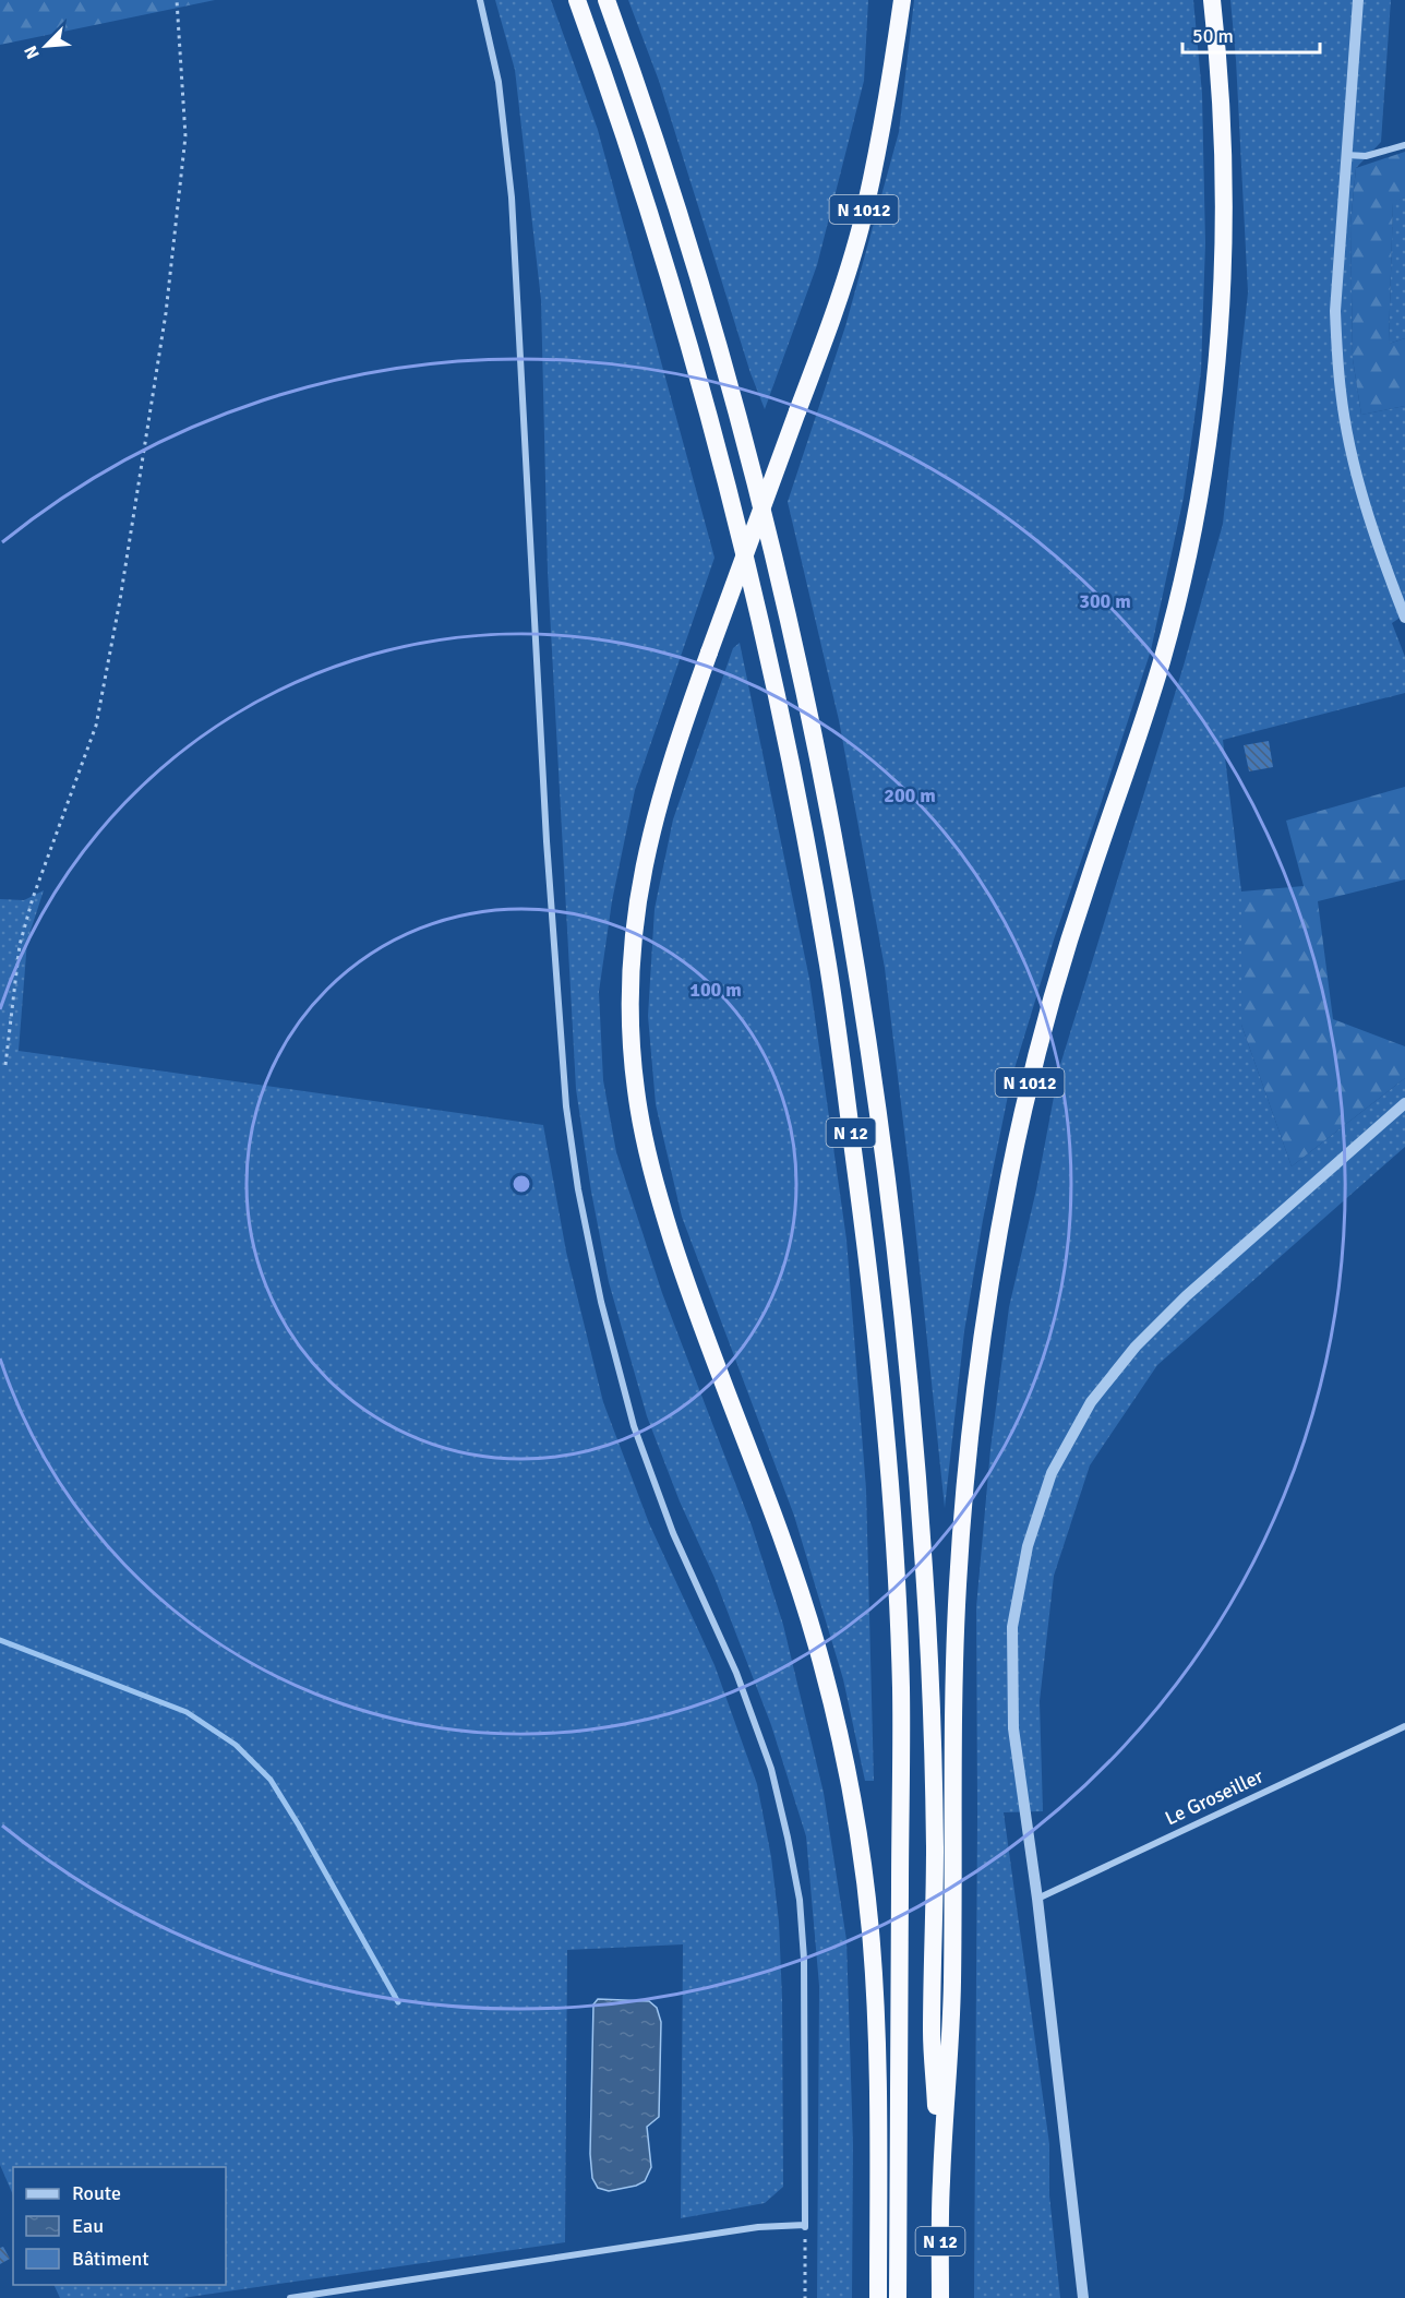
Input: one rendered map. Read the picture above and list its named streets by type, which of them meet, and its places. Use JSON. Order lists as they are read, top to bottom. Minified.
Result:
{"streets":{"highway":["N 1012","N 12"],"street":["Le Groseiller"]},"crossings":[["N 1012","N 12"]],"legend":["Route","Eau","Bâtiment"],"scale_bar":"50 m","north":"bottom left","rings":["300 m","200 m","100 m"]}
